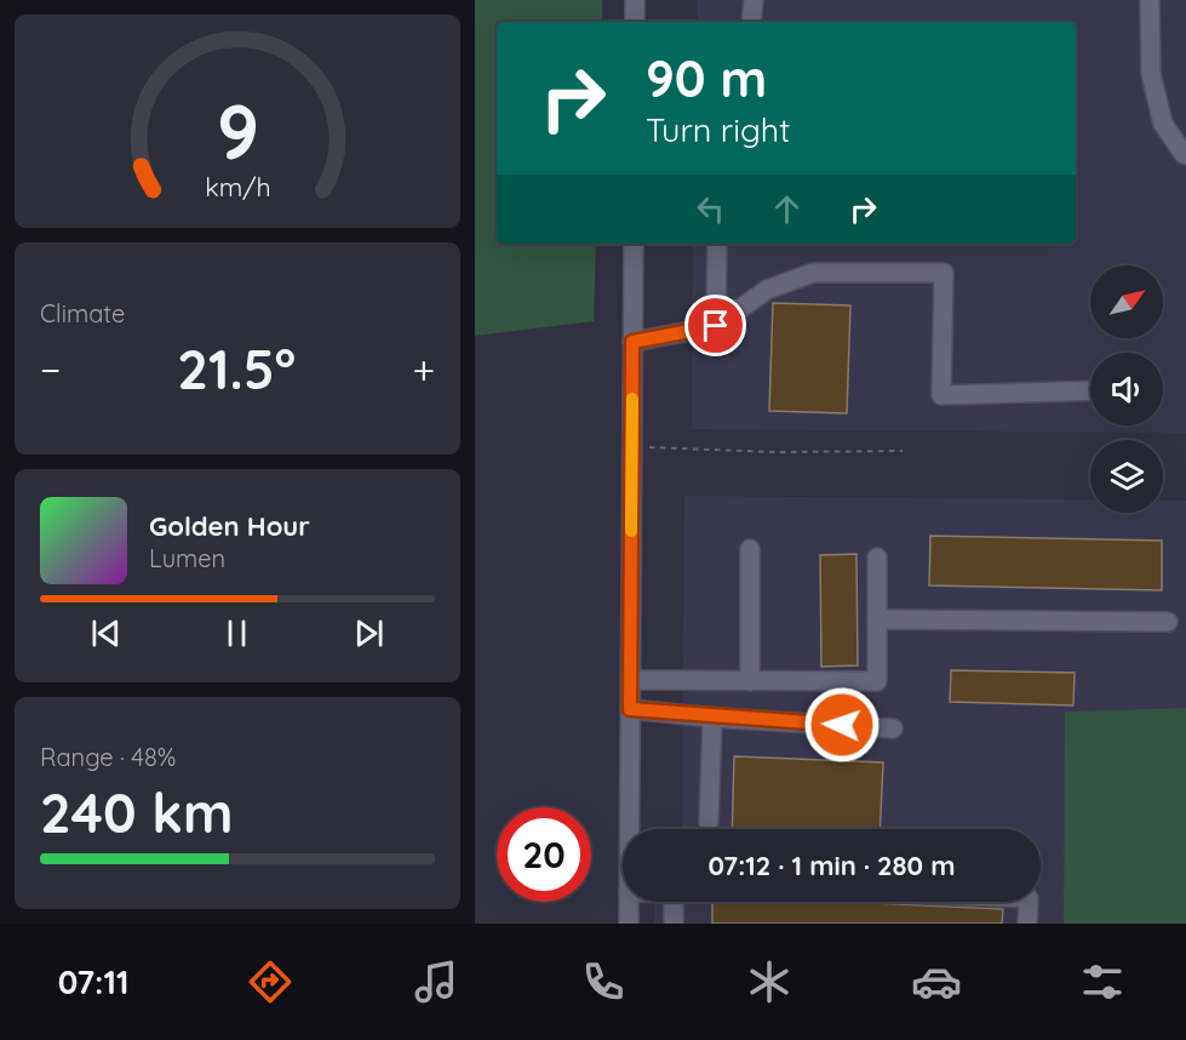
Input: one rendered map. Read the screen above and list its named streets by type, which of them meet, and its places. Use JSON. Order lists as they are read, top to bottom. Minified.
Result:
{"north":"top right","page":{"turn":["90 m","Turn right"],"tile":["Climate",["Range · 48%","240 km"]],"heat":["−","21.5°","+"],"song":["Golden Hour","Lumen"],"limit":"20","trip":"07:12 · 1 min · 280 m","tabs":"07:11","gauge":["9","km/h"]}}
